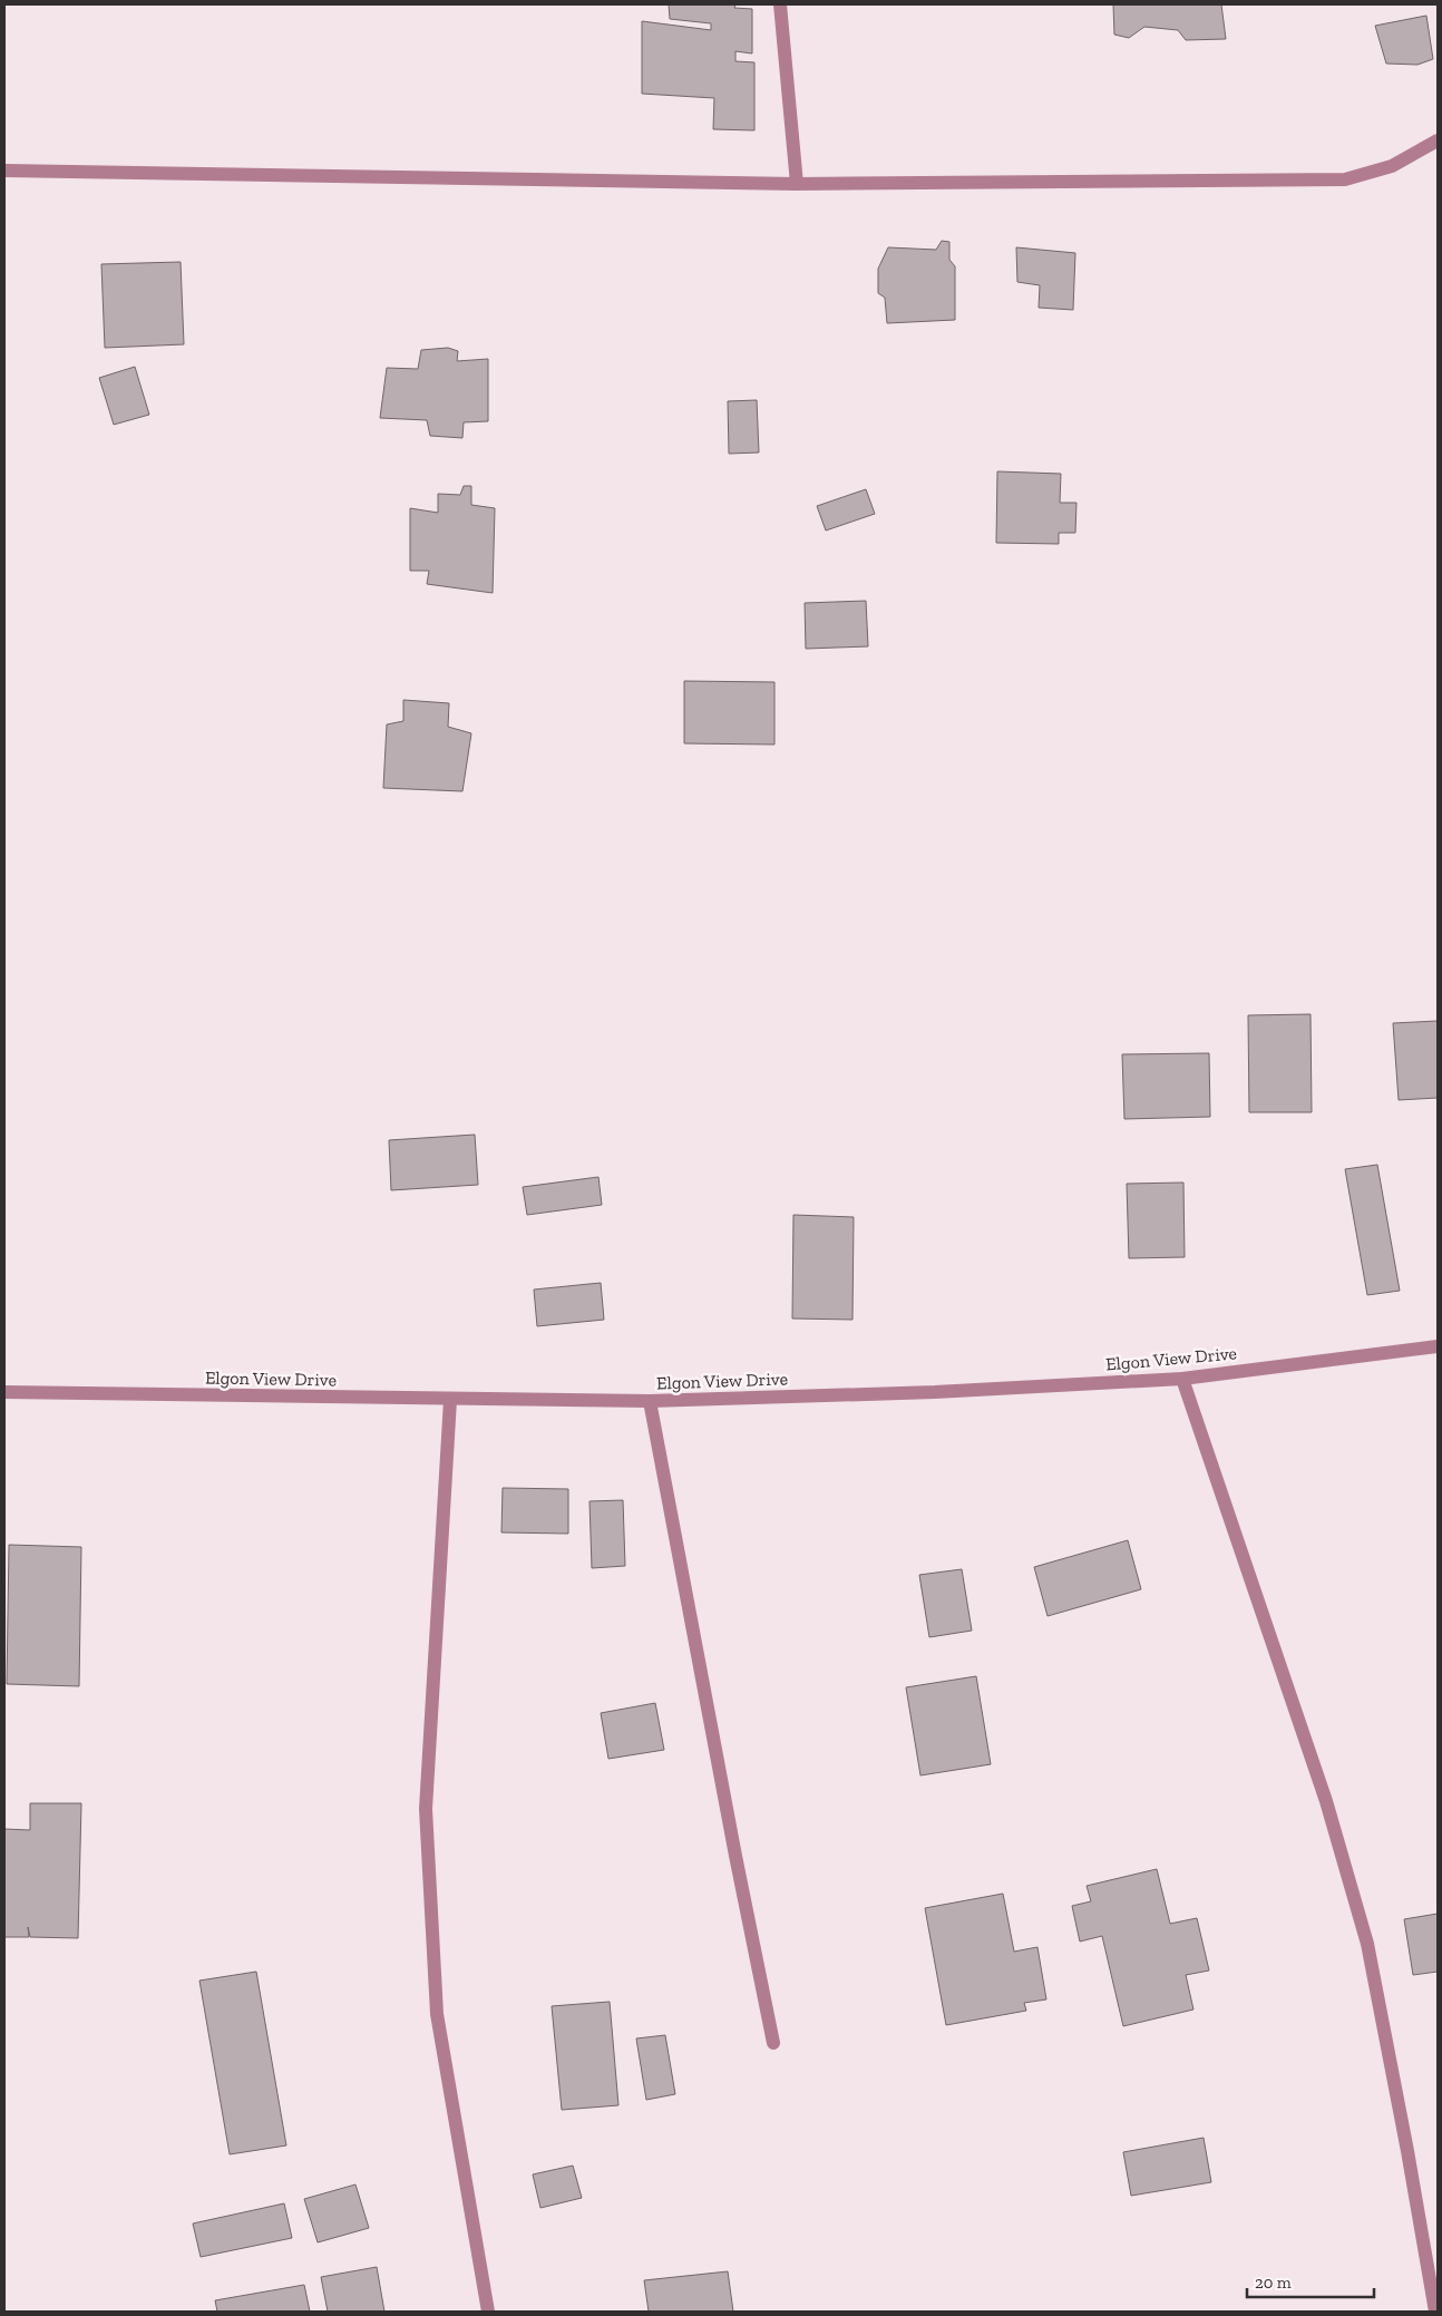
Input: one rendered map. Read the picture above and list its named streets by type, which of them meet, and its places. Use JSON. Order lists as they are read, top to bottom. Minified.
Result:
{"streets":{"street":["Elgon View Drive"]},"scale_bar":"20 m"}
